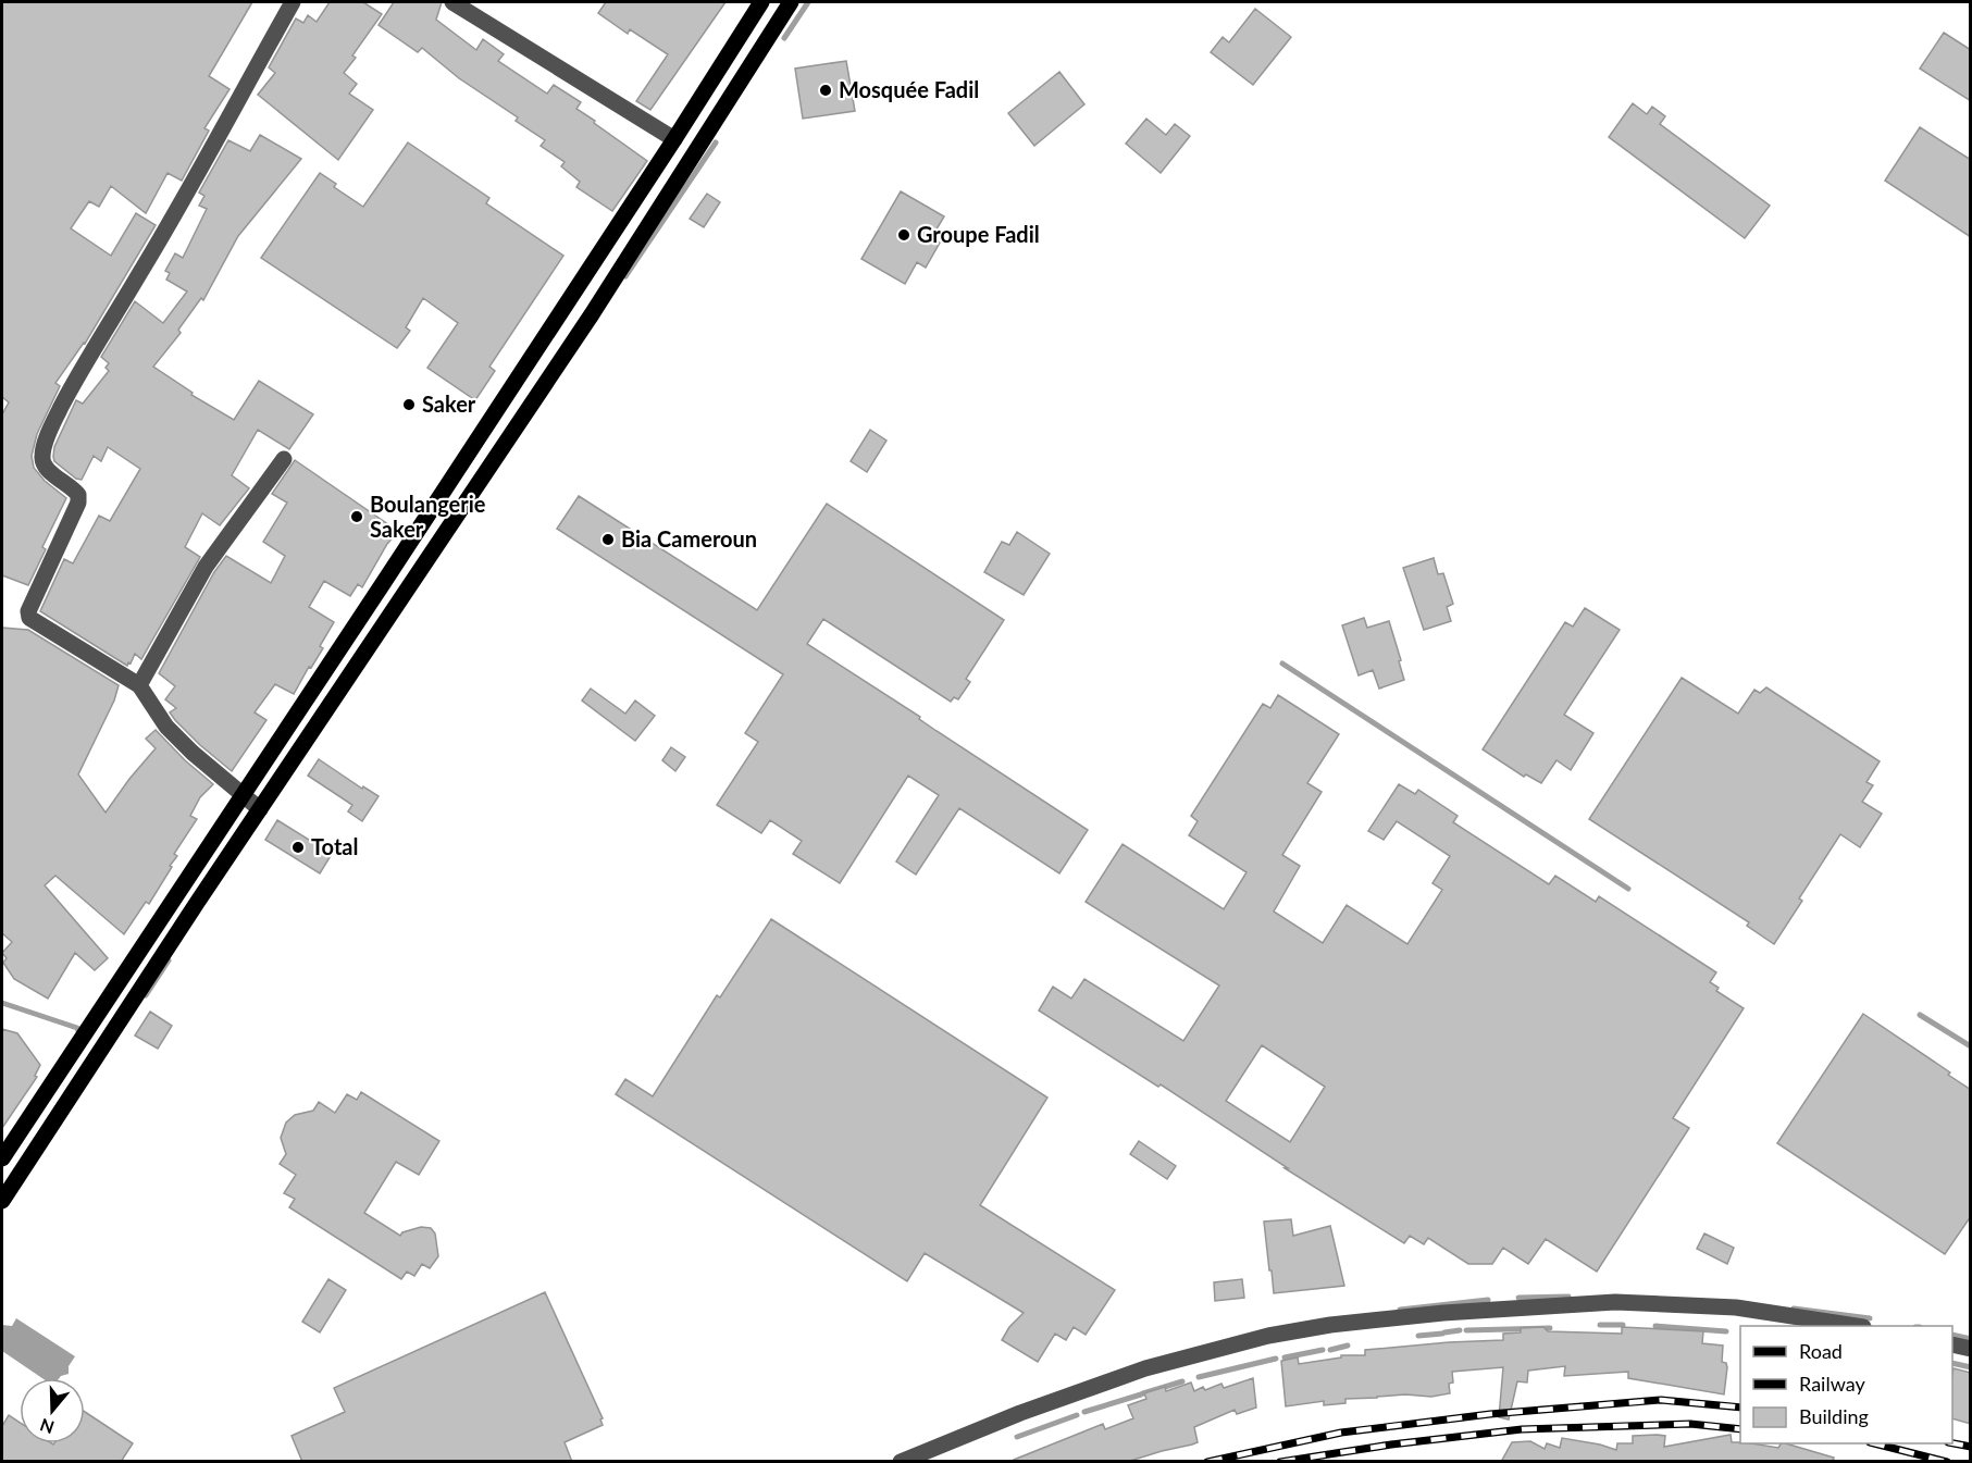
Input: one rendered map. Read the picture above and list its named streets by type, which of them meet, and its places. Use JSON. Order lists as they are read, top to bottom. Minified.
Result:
{"places":["Mosquée Fadil","Groupe Fadil","Saker","Boulangerie Saker","Bia Cameroun","Total"],"legend":["Road","Railway","Building"],"north":"bottom"}
